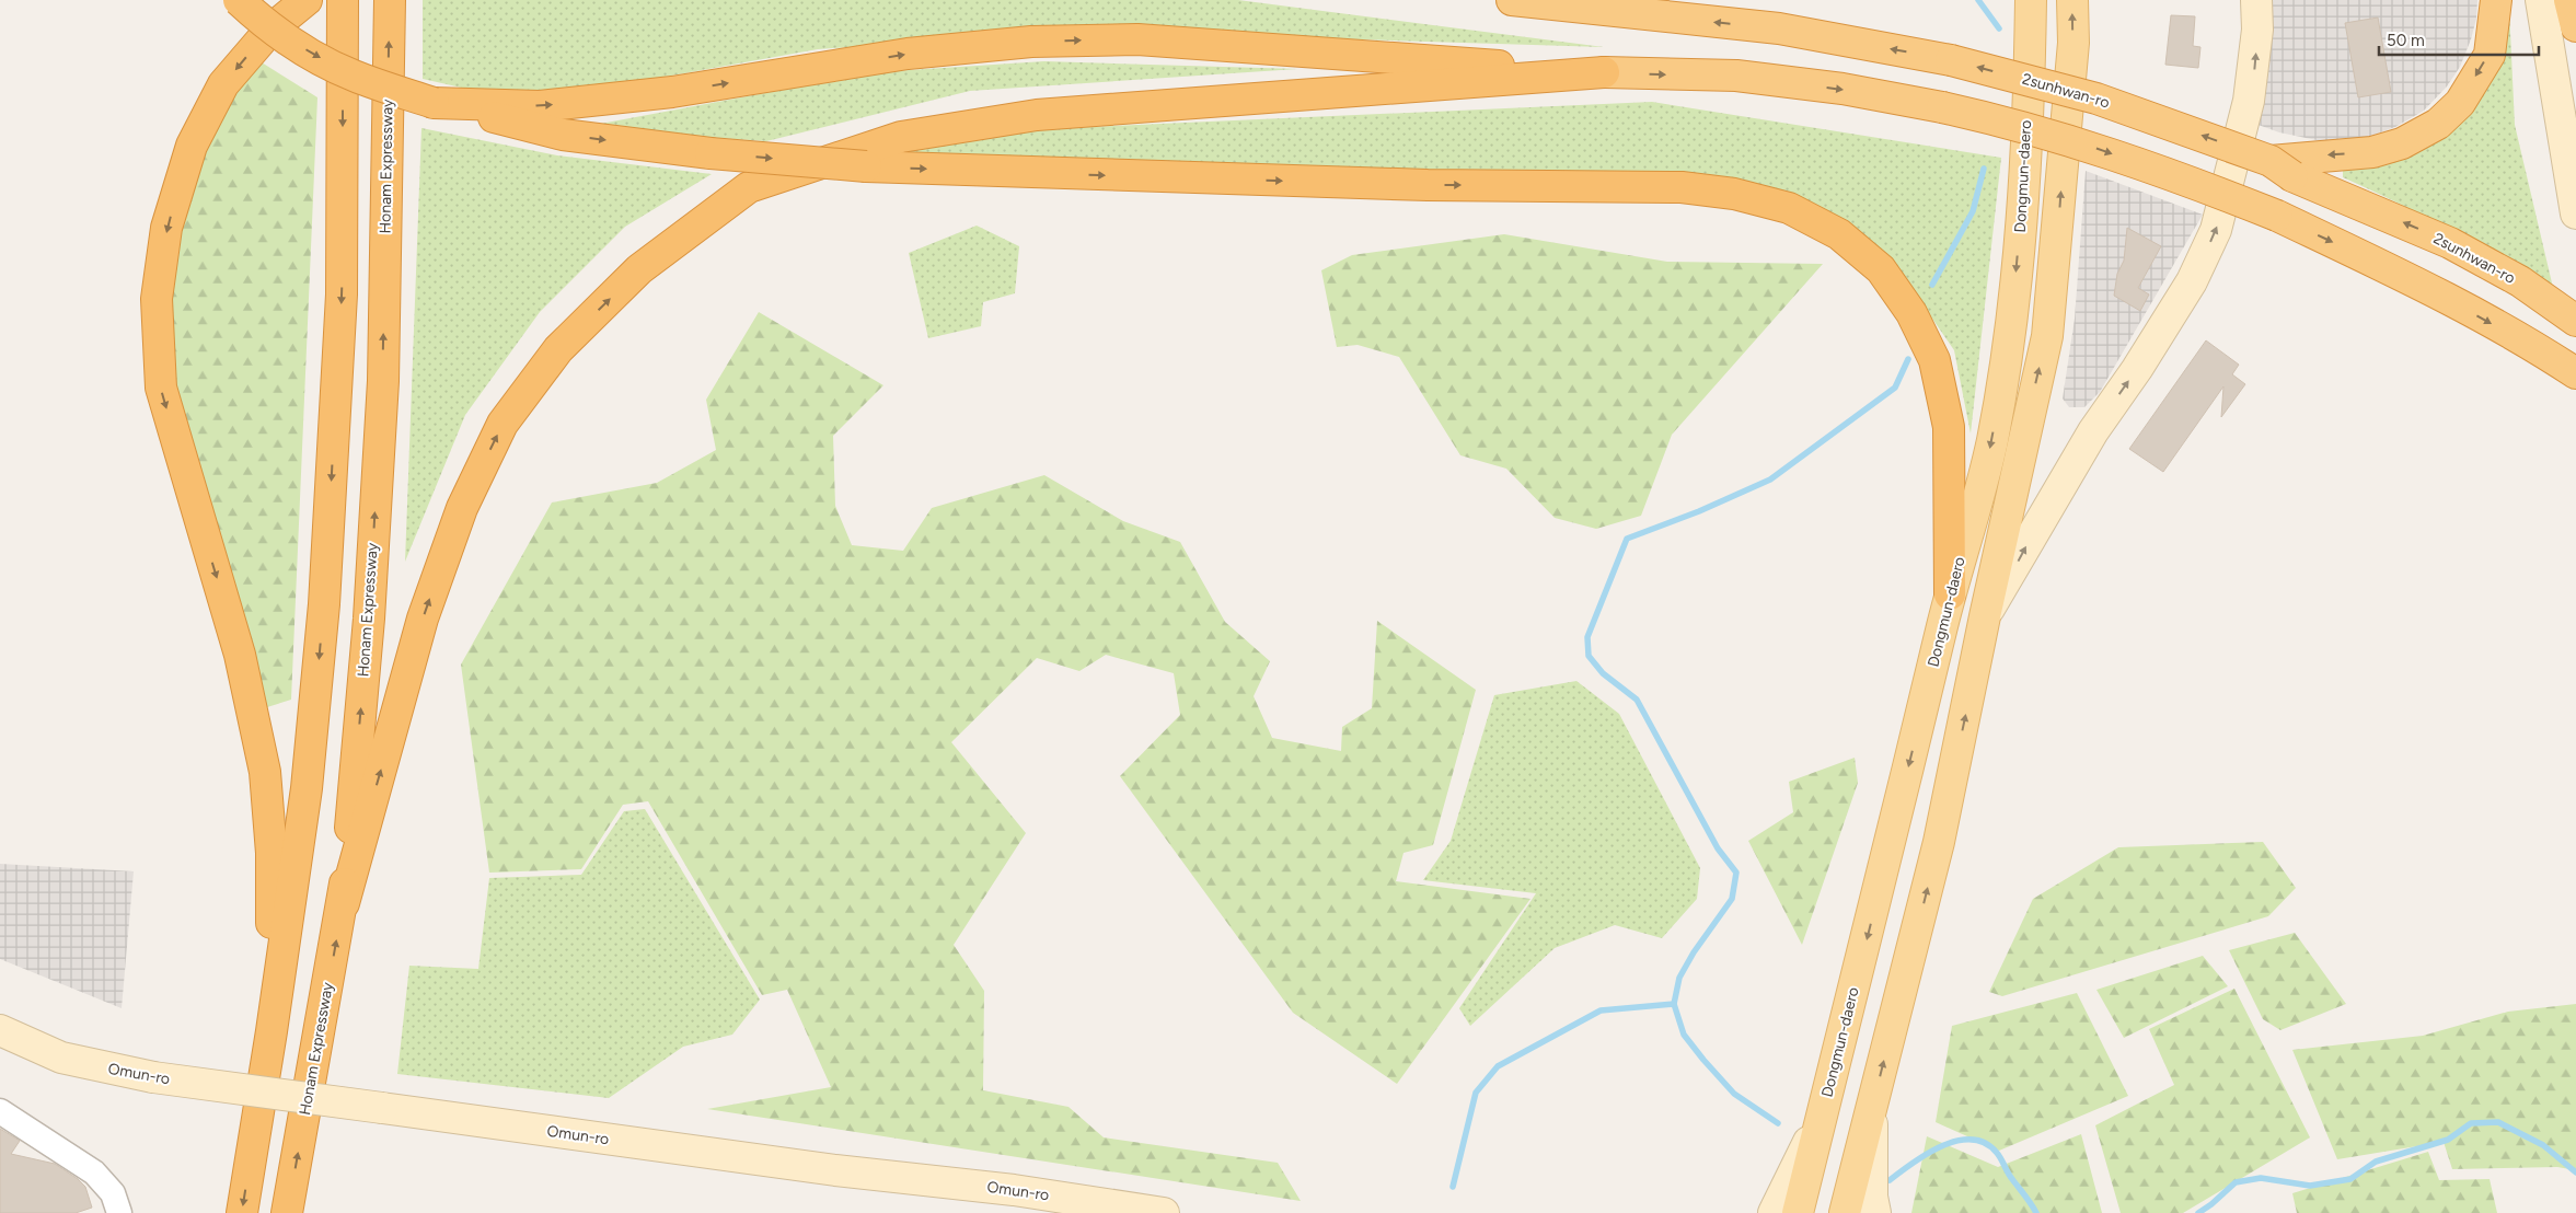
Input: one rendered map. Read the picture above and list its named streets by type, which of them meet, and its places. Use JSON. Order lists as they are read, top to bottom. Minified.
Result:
{"streets":{"highway":["2sunhwan-ro","Honam Expressway"],"main road":["Dongmun-daero","Omun-ro"]},"scale_bar":"50 m"}
